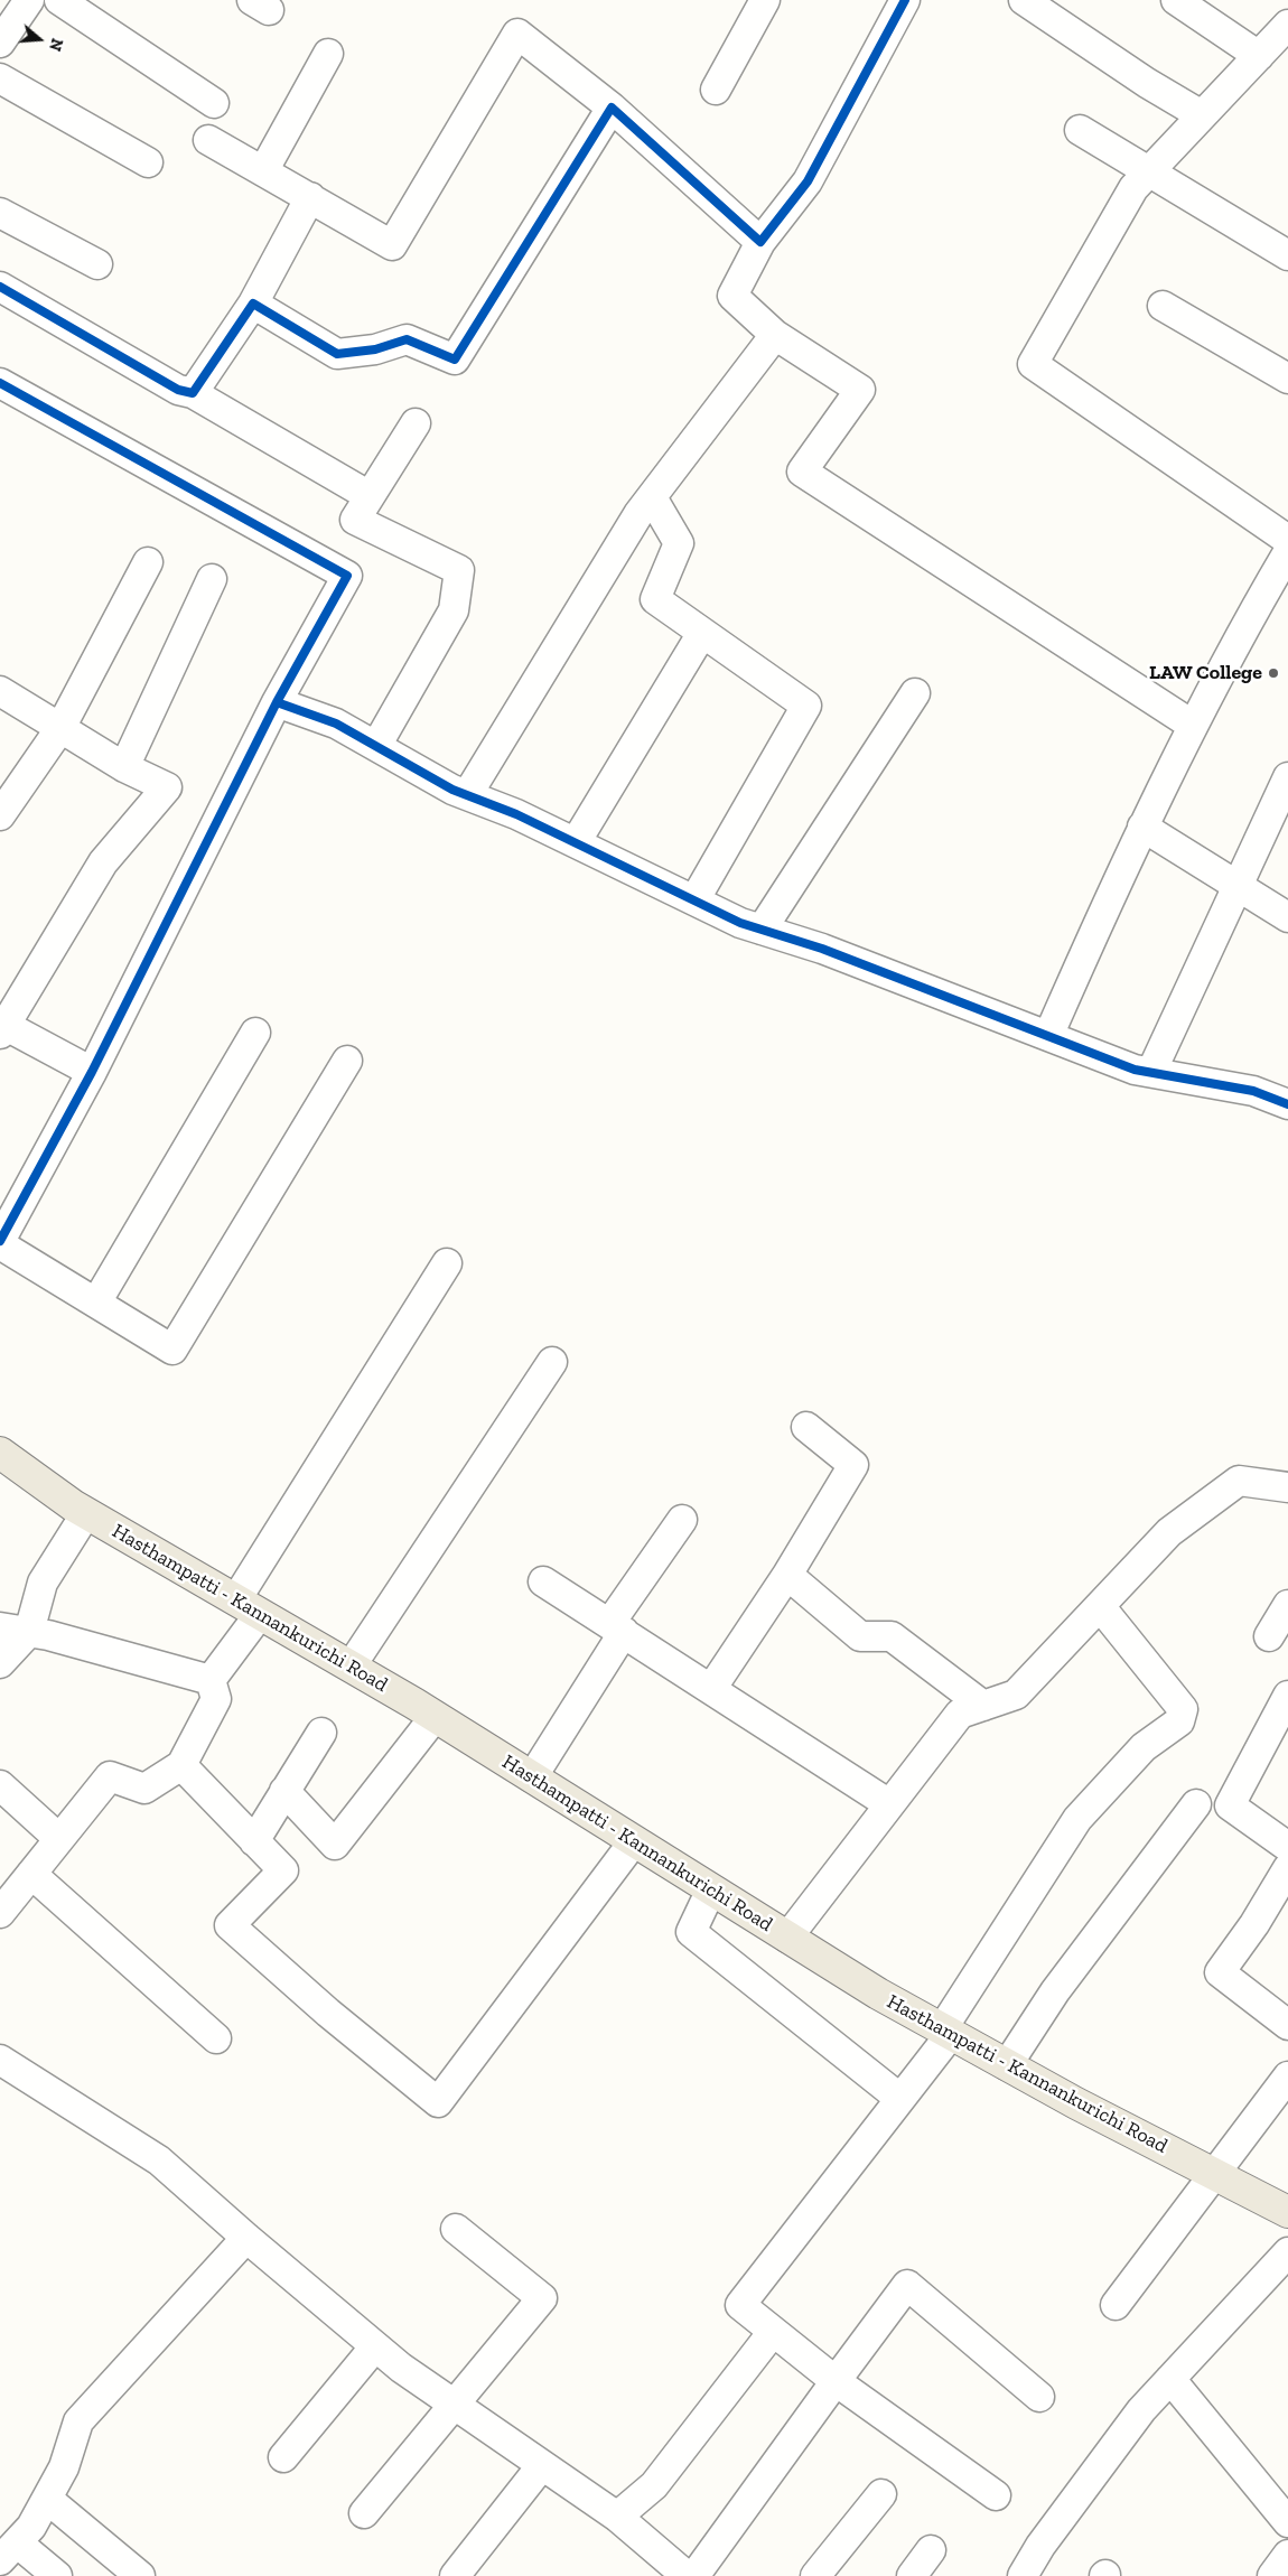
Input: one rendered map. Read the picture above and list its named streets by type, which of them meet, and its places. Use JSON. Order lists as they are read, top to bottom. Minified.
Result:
{"streets":{"main road":["Hasthampatti - Kannankurichi Road"]},"places":["LAW College"],"north":"right"}
